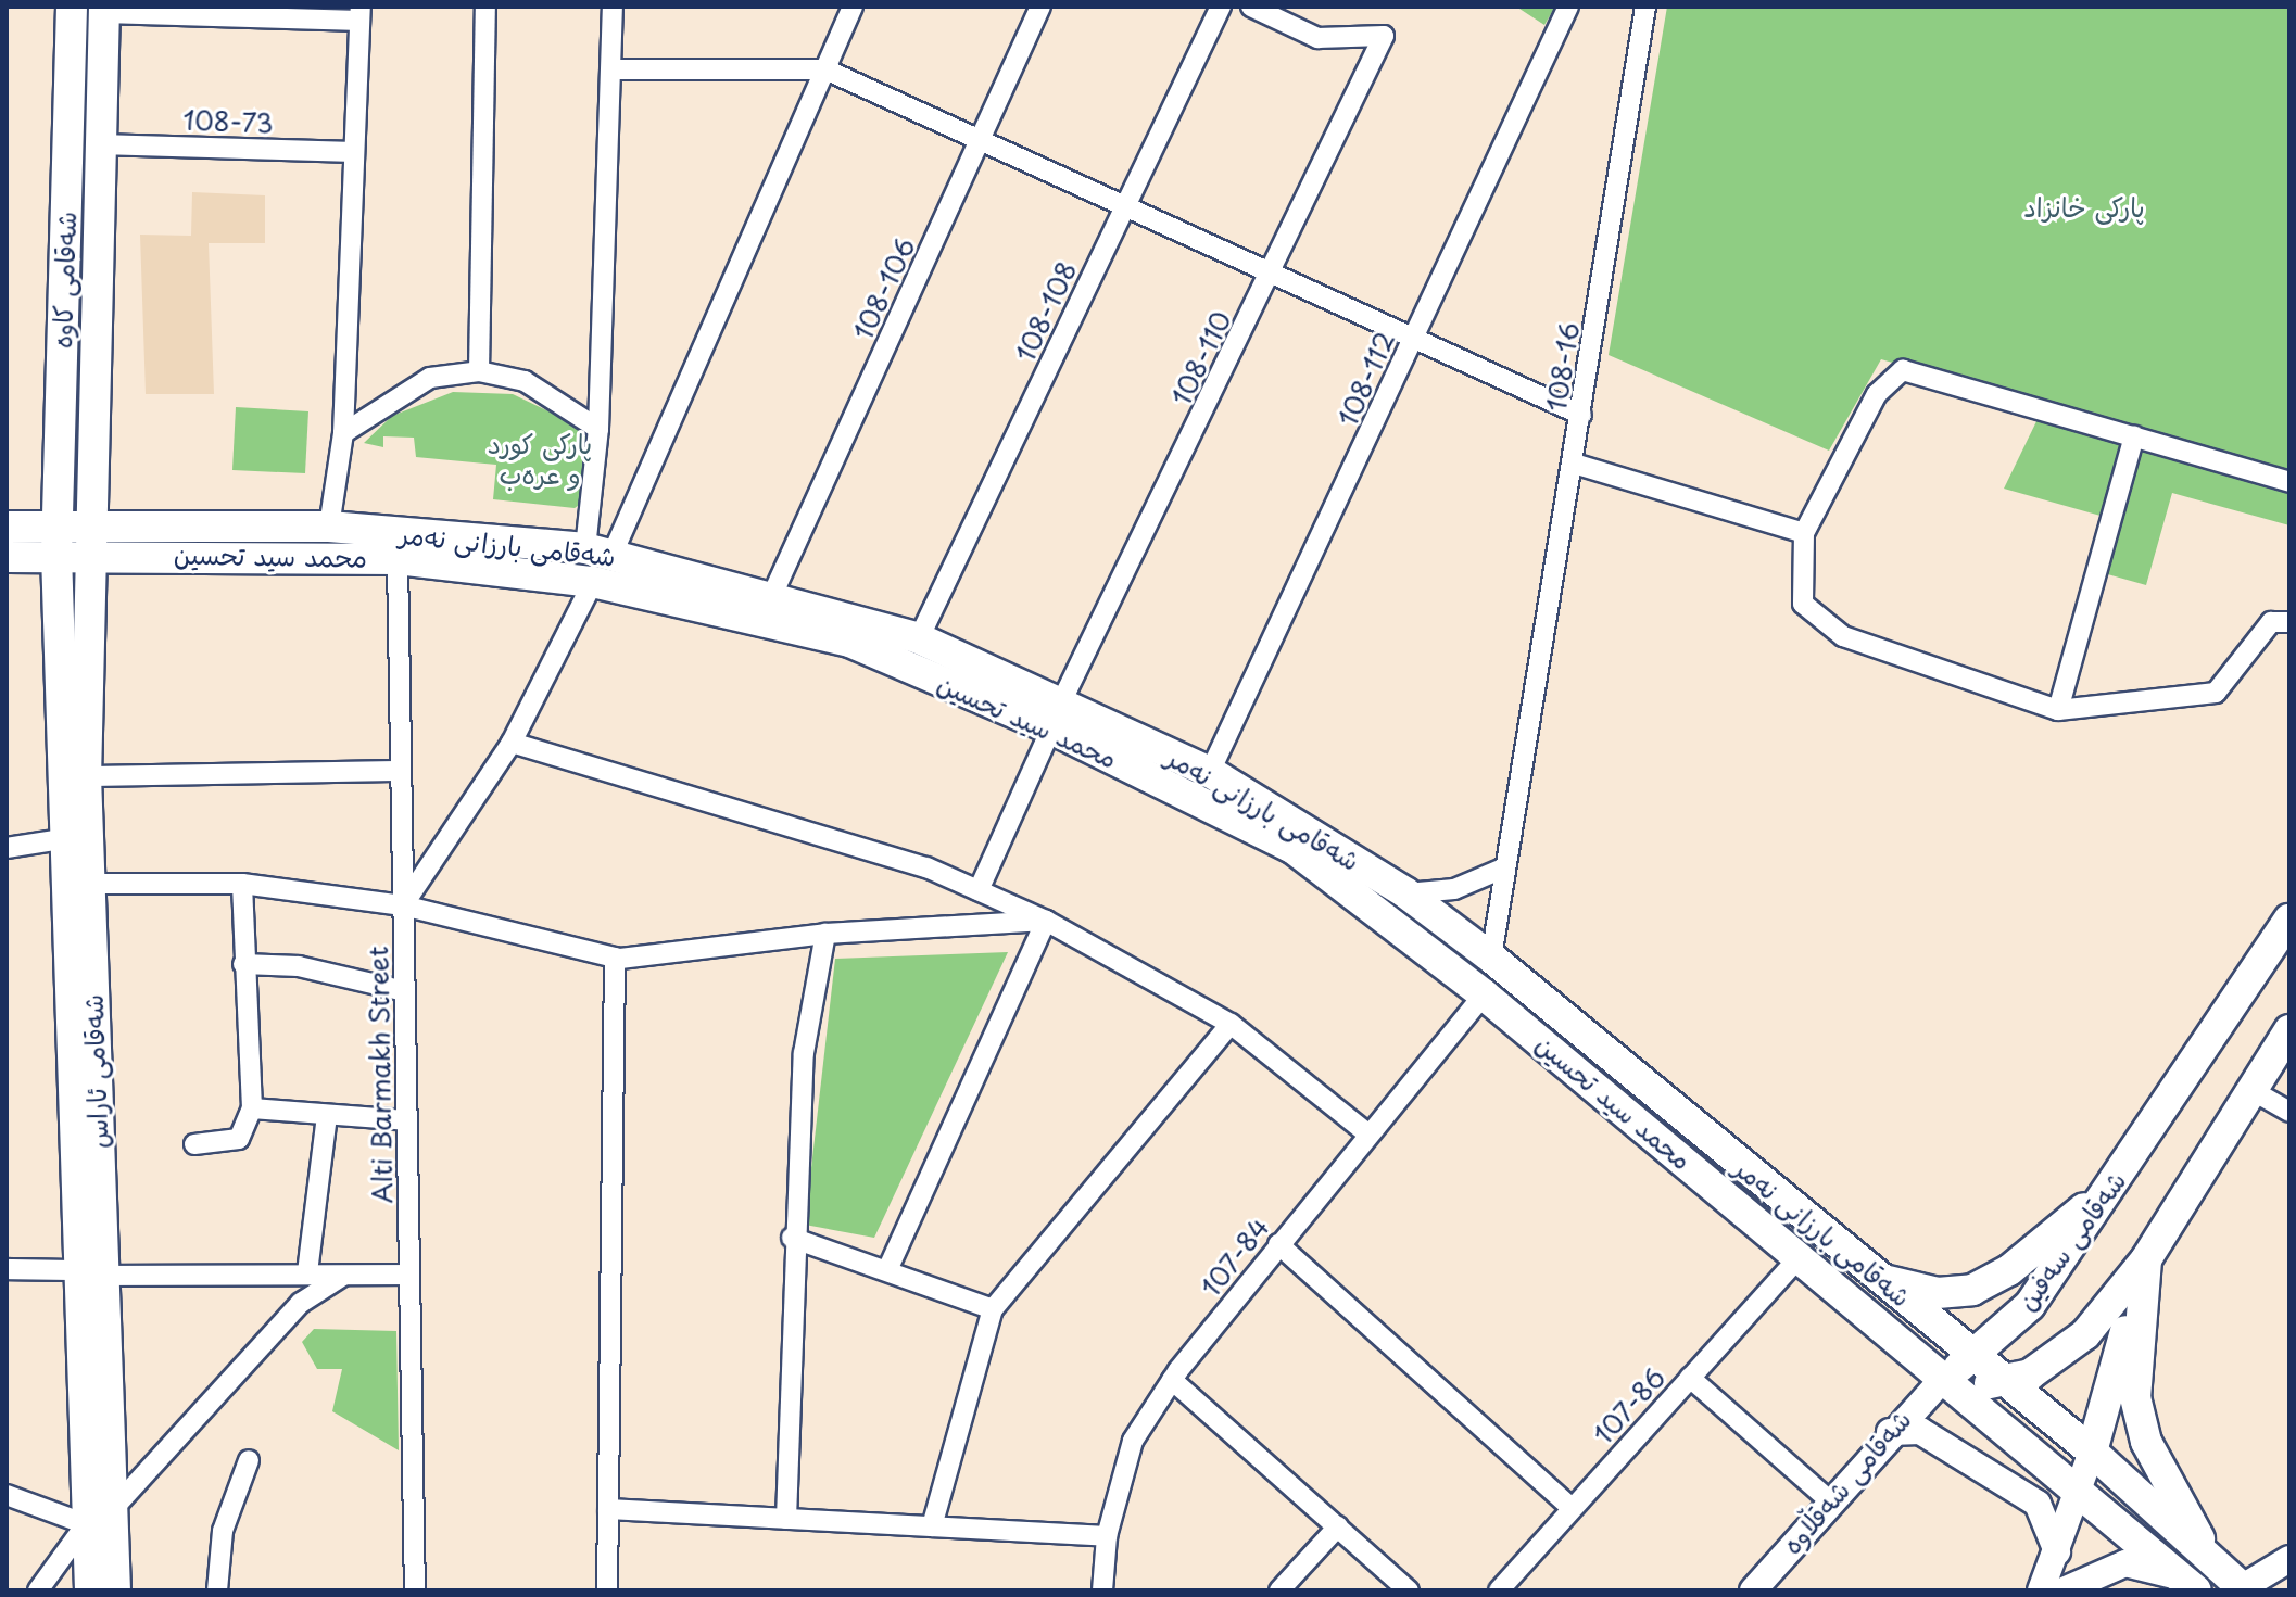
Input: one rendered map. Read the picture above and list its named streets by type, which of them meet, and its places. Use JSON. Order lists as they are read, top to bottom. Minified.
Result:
{"streets":{"main road":["شەقامی کاوە","شەقامی بارزانی نەمر","محمد سید تحسین","شەقامی ئاراس","شەقامی سەفین","شەقامی شەقڵاوە"],"street":["108-73","108-106","108-108","108-110","108-16","108-112","Alti Barmakh Street","107-84","107-86"]},"crossings":[["108-73","شەقامی کاوە"],["شەقامی کاوە","شەقامی بارزانی نەمر"],["شەقامی کاوە","محمد سید تحسین"],["شەقامی کاوە","شەقامی ئاراس"],["108-106","شەقامی بارزانی نەمر"],["108-108","شەقامی بارزانی نەمر"],["108-110","شەقامی بارزانی نەمر"],["108-110","محمد سید تحسین"],["108-16","شەقامی بارزانی نەمر"],["108-112","شەقامی بارزانی نەمر"],["شەقامی بارزانی نەمر","محمد سید تحسین"],["شەقامی بارزانی نەمر","شەقامی ئاراس"],["شەقامی بارزانی نەمر","شەقامی سەفین"],["محمد سید تحسین","شەقامی ئاراس"],["محمد سید تحسین","Alti Barmakh Street"],["محمد سید تحسین","شەقامی سەفین"],["محمد سید تحسین","107-84"],["محمد سید تحسین","107-86"],["محمد سید تحسین","شەقامی شەقڵاوە"],["شەقامی سەفین","شەقامی شەقڵاوە"]],"parks":["پارکی خانزاد","پاركی كورد و عرەب"]}
